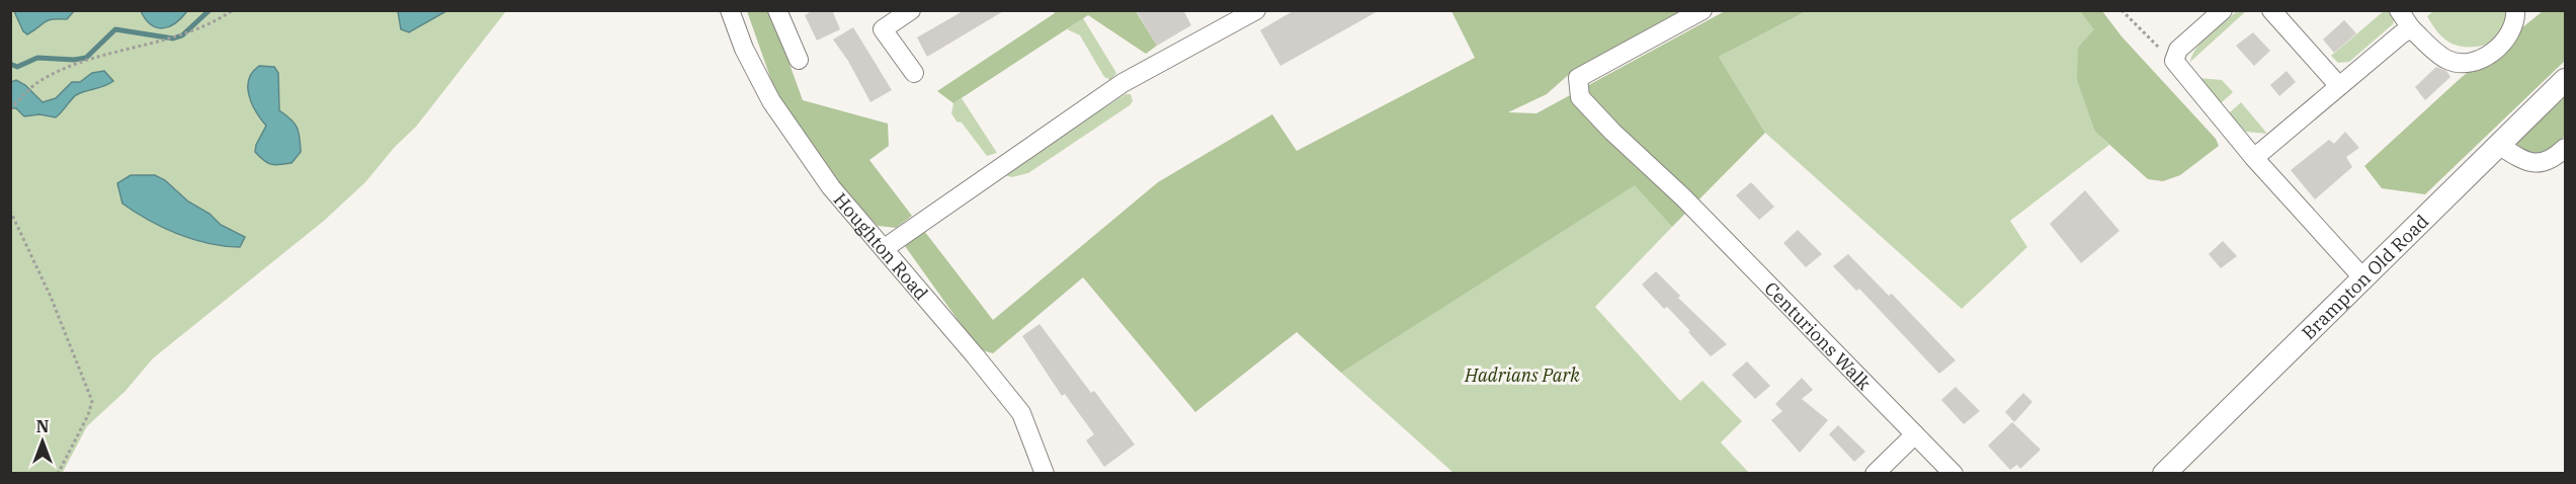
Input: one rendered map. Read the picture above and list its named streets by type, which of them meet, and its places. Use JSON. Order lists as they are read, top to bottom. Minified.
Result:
{"streets":{"main road":["Brampton Old Road"],"street":["Houghton Road","Centurions Walk"]},"parks":["Hadrians Park"],"north":"top"}
